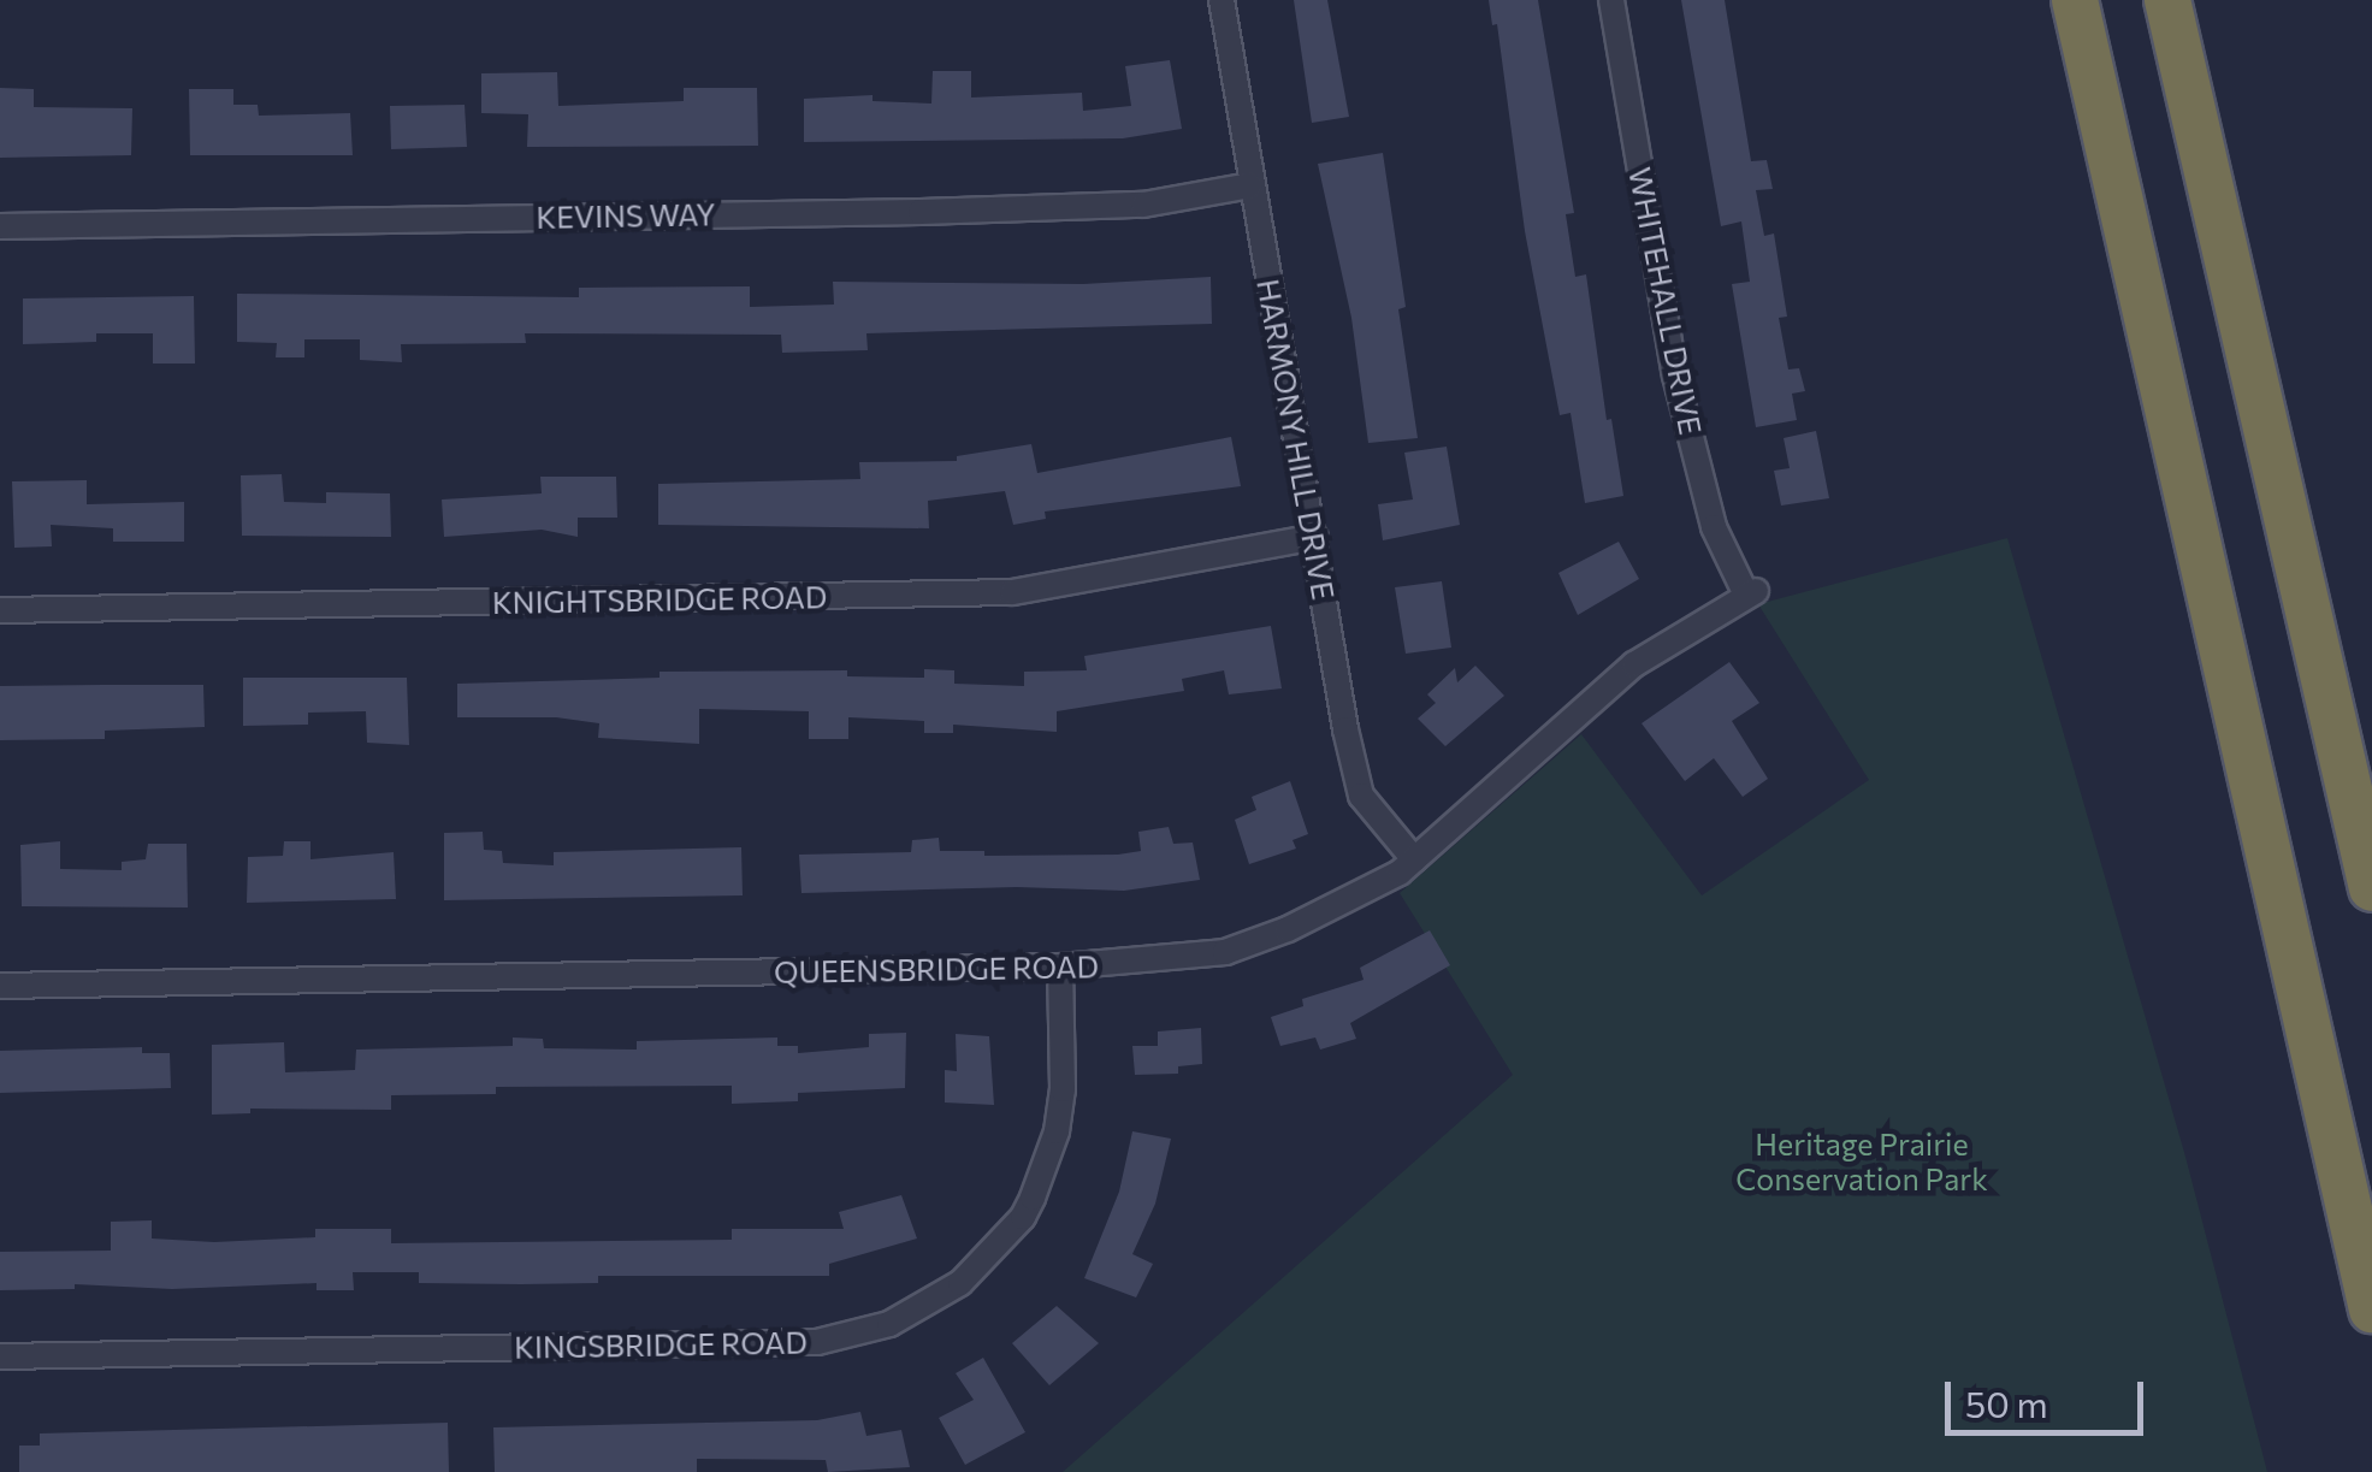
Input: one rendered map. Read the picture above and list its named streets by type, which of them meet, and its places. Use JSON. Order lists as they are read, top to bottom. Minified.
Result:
{"streets":{"street":["KEVINS WAY","WHITEHALL DRIVE","HARMONY HILL DRIVE","KNIGHTSBRIDGE ROAD","QUEENSBRIDGE ROAD","KINGSBRIDGE ROAD"]},"crossings":[["KEVINS WAY","HARMONY HILL DRIVE"],["WHITEHALL DRIVE","QUEENSBRIDGE ROAD"],["HARMONY HILL DRIVE","KNIGHTSBRIDGE ROAD"],["HARMONY HILL DRIVE","QUEENSBRIDGE ROAD"],["QUEENSBRIDGE ROAD","KINGSBRIDGE ROAD"]],"parks":["Heritage Prairie Conservation Park"],"scale_bar":"50 m"}
